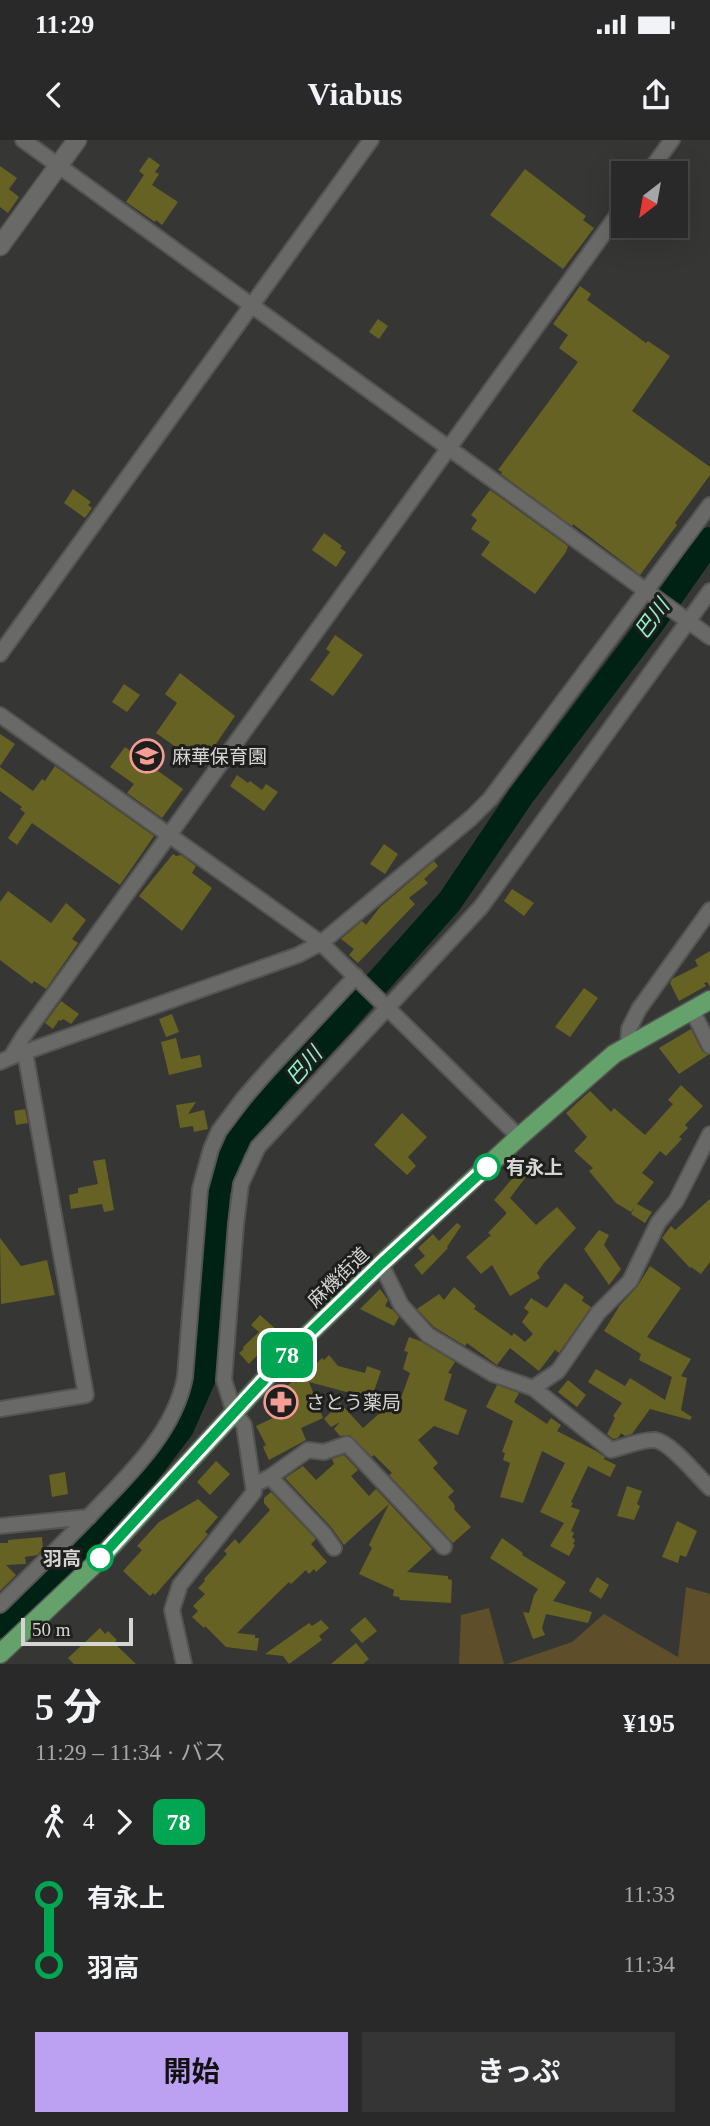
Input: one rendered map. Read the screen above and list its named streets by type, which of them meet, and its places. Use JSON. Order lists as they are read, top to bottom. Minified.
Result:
{"streets":{"main road":["麻機街道"]},"water":["巴川"],"places":{"school or university":["麻華保育園"],"other":["有永上","羽高"],"pharmacy":["さとう薬局"]},"lines":["bus line 78"],"scale_bar":"50 m","north":"bottom left","page":{"status":"11:29","header":"Viabus","on_map":"78","scale":"50 m","heading":["5 分","11:29 – 11:34 · バス","¥195"],"legs":["4","78"],"list":[{"name":"有永上","value":"11:33"},{"name":"羽高","value":"11:34"}],"buttons":["開始","きっぷ"]}}
